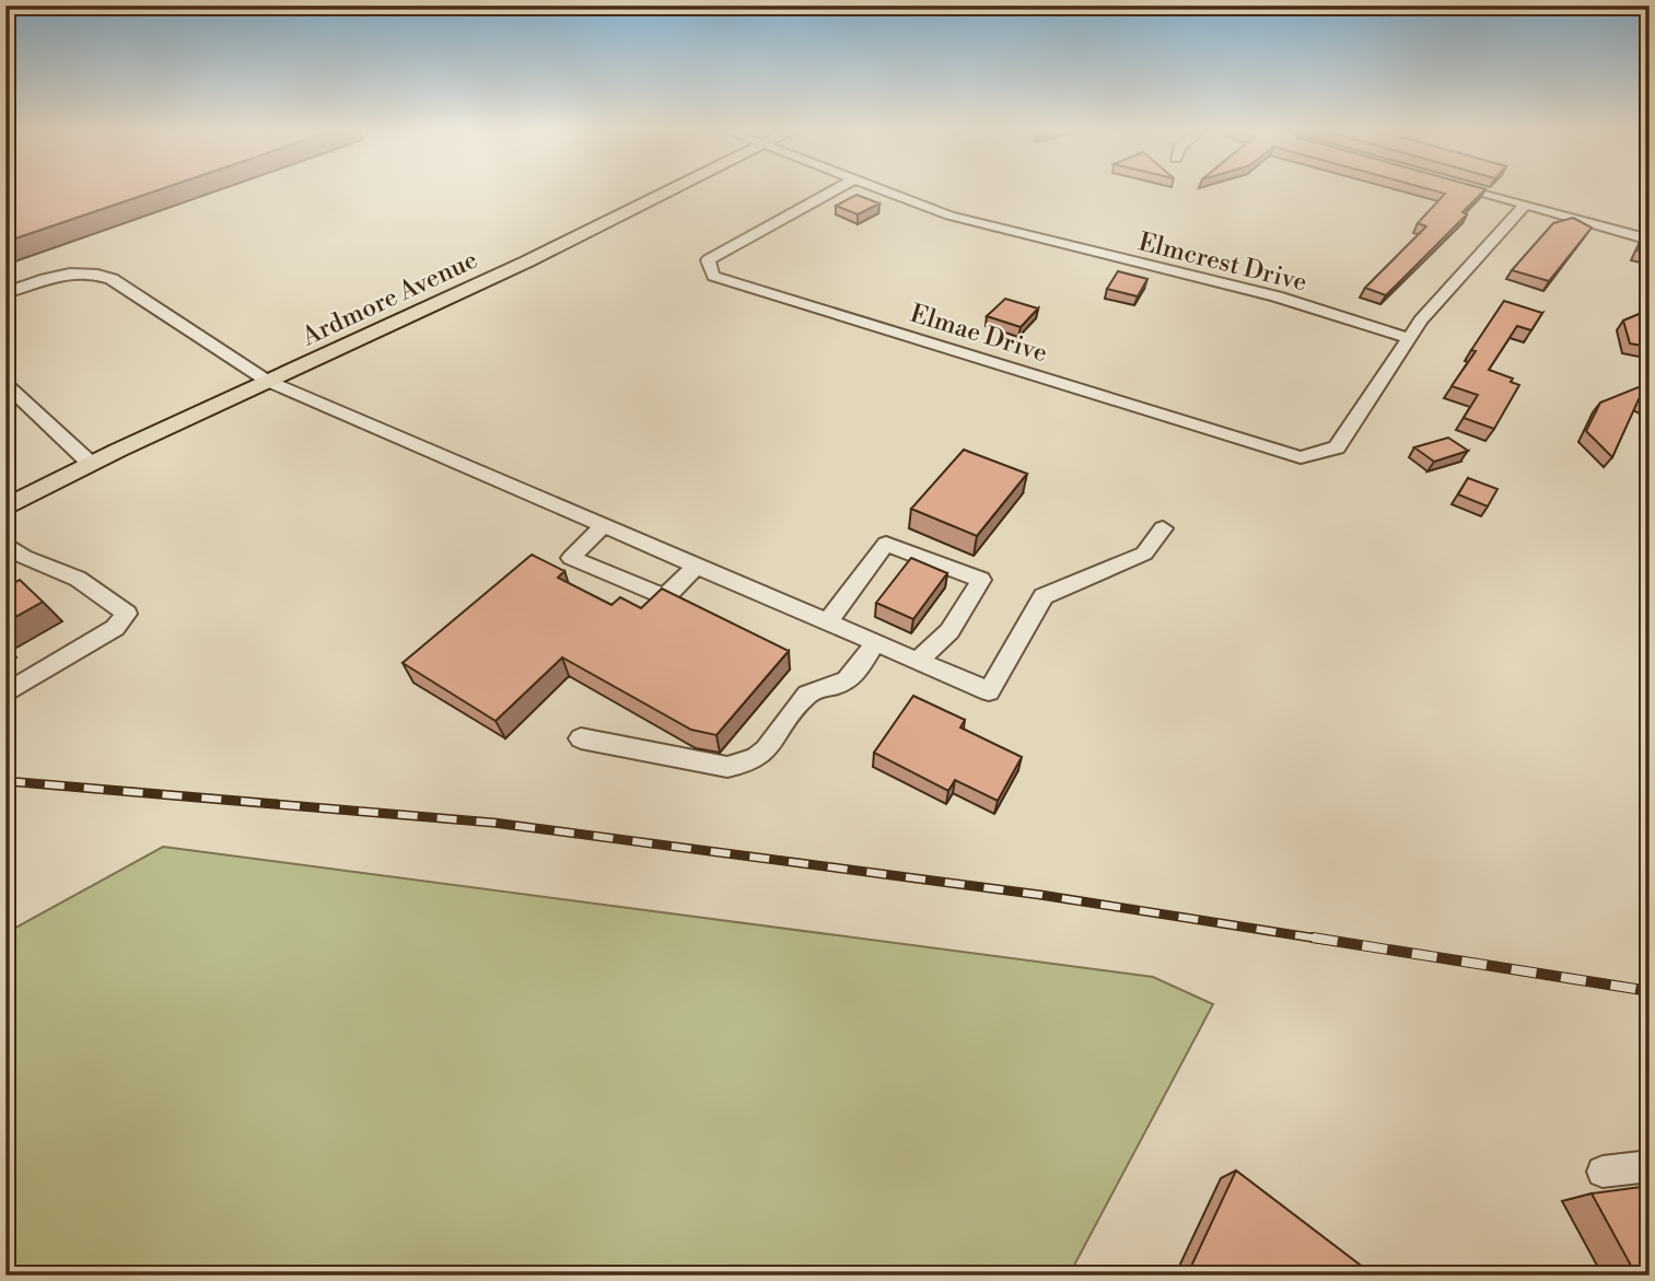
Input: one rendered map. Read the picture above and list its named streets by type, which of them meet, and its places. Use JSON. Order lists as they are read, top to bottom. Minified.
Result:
{"streets":{"main road":["Ardmore Avenue"],"street":["Elmcrest Drive","Elmae Drive"]}}
